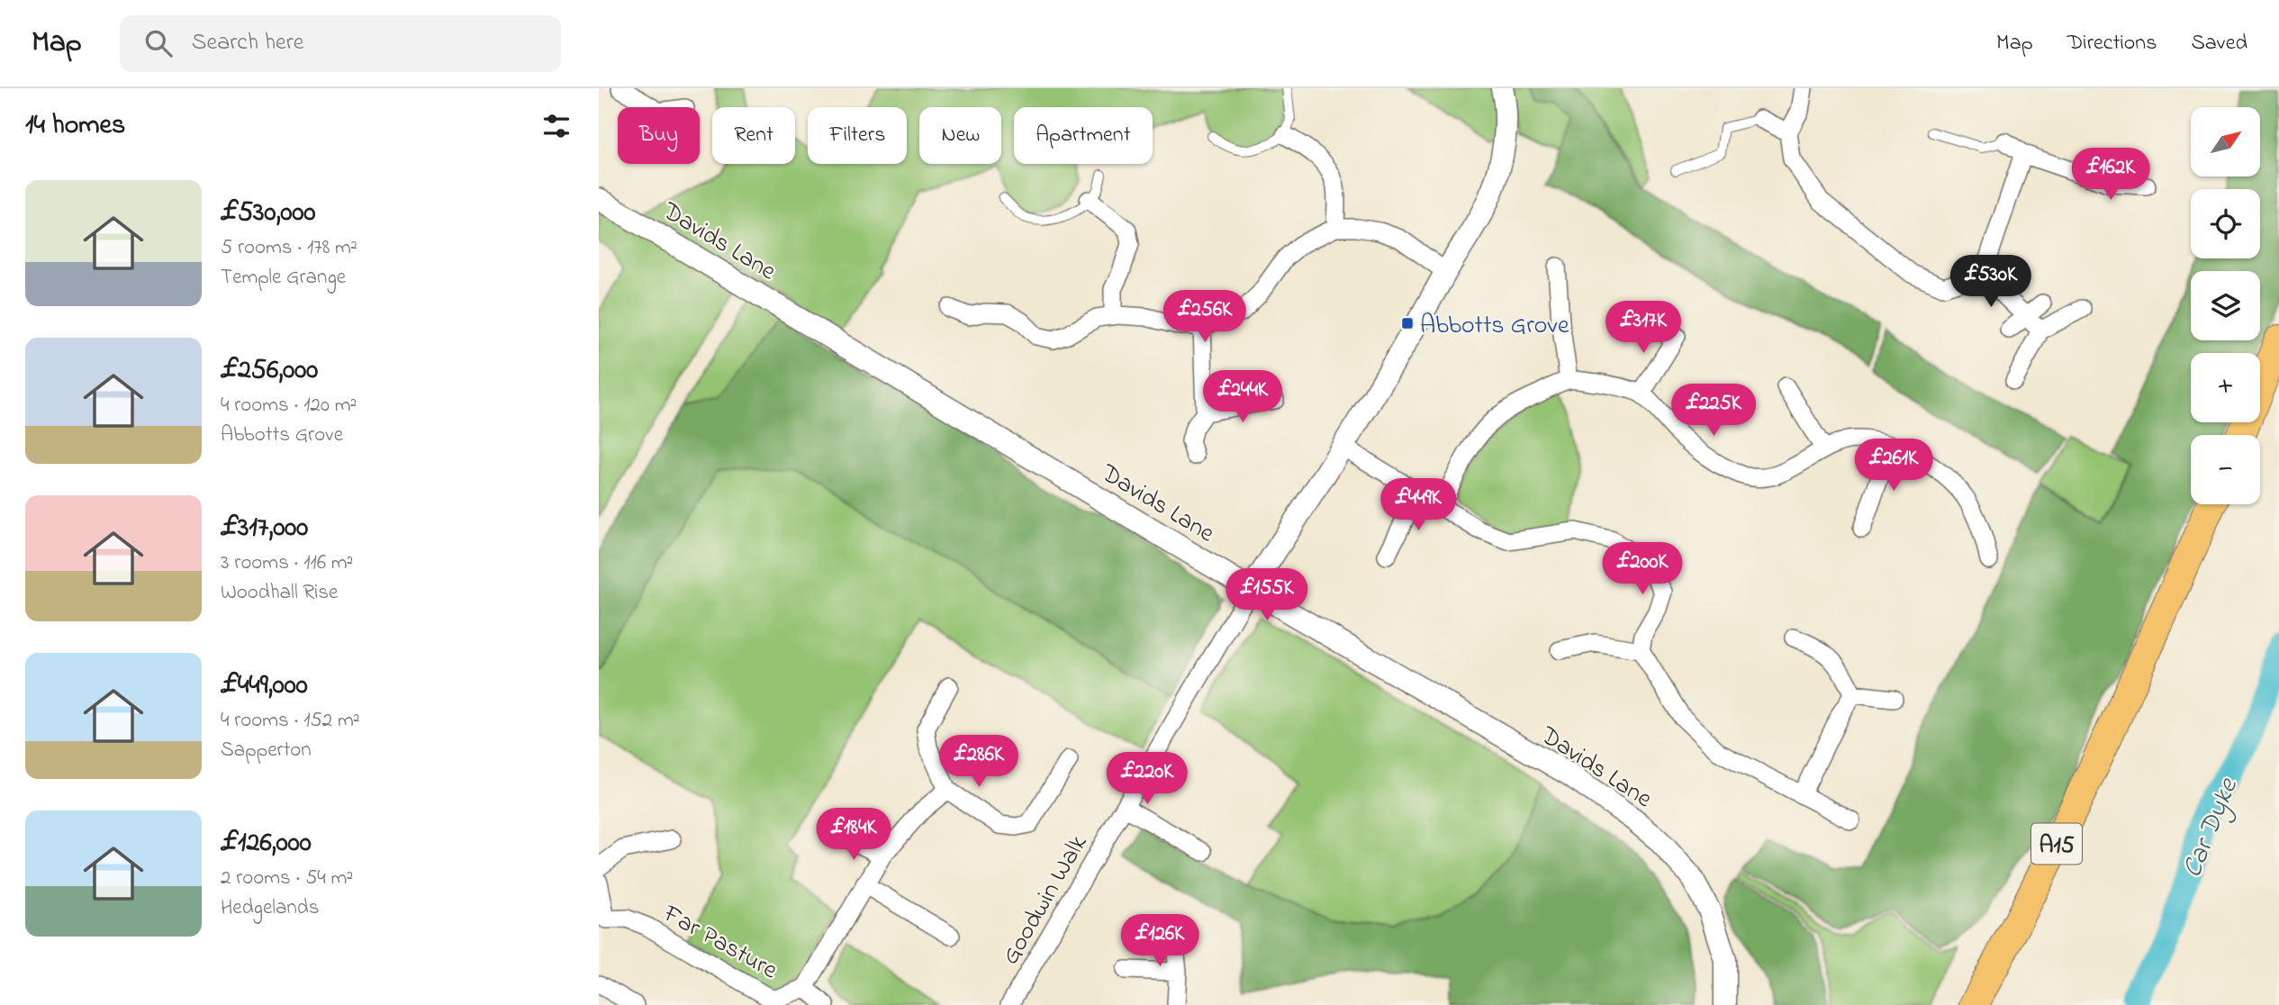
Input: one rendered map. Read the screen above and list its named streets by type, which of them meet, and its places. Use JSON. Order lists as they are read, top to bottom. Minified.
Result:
{"streets":{"highway":["A15"],"street":["Davids Lane","Goodwin Walk","Far Pasture"]},"crossings":[["Davids Lane","Goodwin Walk"]],"water":["Car Dyke"],"places":{"transit":["Abbotts Grove"]},"north":"top right","page":{"header":"Map","search":"Search here","nav":["Map","Directions","Saved"],"heading":"14 homes","map_buttons":["+","−"],"chip":["Buy","Rent","Filters","New","Apartment"],"price":["£162K","£530K","£256K","£317K","£244K","£225K","£261K","£449K","£200K","£155K","£286K","£220K","£184K","£126K"],"list":[{"name":"£530,000","note":"5 rooms · 178 m² · Temple Grange"},{"name":"£256,000","note":"4 rooms · 120 m² · Abbotts Grove"},{"name":"£317,000","note":"3 rooms · 116 m² · Woodhall Rise"},{"name":"£449,000","note":"4 rooms · 152 m² · Sapperton"},{"name":"£126,000","note":"2 rooms · 54 m² · Hedgelands"}]}}
